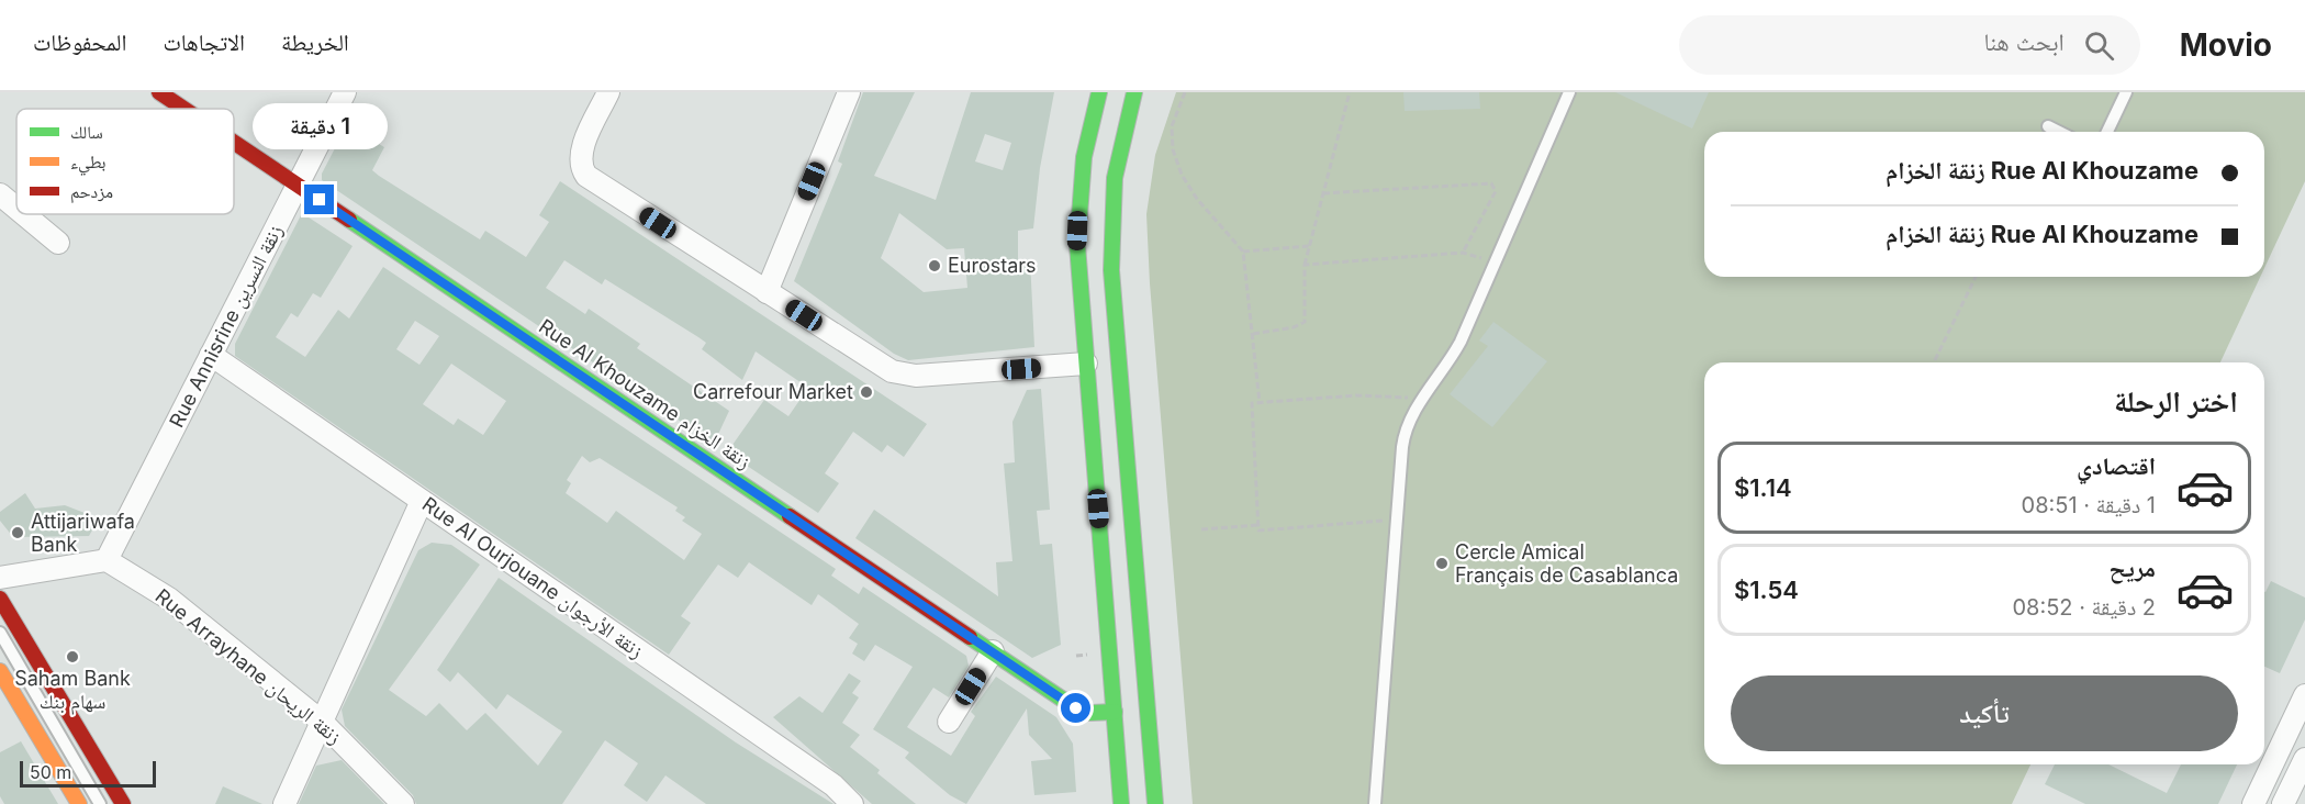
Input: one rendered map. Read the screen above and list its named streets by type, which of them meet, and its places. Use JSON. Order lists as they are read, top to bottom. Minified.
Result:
{"streets":{"main road":["Rue Al Khouzame زنقة الخزام"],"street":["Rue Annisrine زنقة النسرين","Rue Al Ourjouane زنقة الأرجوان","Rue Arrayhane زنقة الريحان"]},"crossings":[["Rue Annisrine زنقة النسرين","Rue Al Khouzame زنقة الخزام"],["Rue Annisrine زنقة النسرين","Rue Al Ourjouane زنقة الأرجوان"],["Rue Annisrine زنقة النسرين","Rue Arrayhane زنقة الريحان"]],"places":["Eurostars","Carrefour Market","Attijariwafa Bank","Cercle Amical Français de Casablanca","Saham Bank سهام بنك"],"legend":["سالك","بطيء","مزدحم"],"scale_bar":"50 m","page":{"header":"Movio","search":"ابحث هنا","nav":["الخريطة","الاتجاهات","المحفوظات"],"bubble":"1 دقيقة","banner":["Rue Al Khouzame زنقة الخزام","Rue Al Khouzame زنقة الخزام"],"heading":"اختر الرحلة","list":[{"name":"اقتصادي","note":"1 دقيقة · 08:51","value":"$1.14"},{"name":"مريح","note":"2 دقيقة · 08:52","value":"$1.54"}],"buttons":"تأكيد","scale":"50 m"}}
